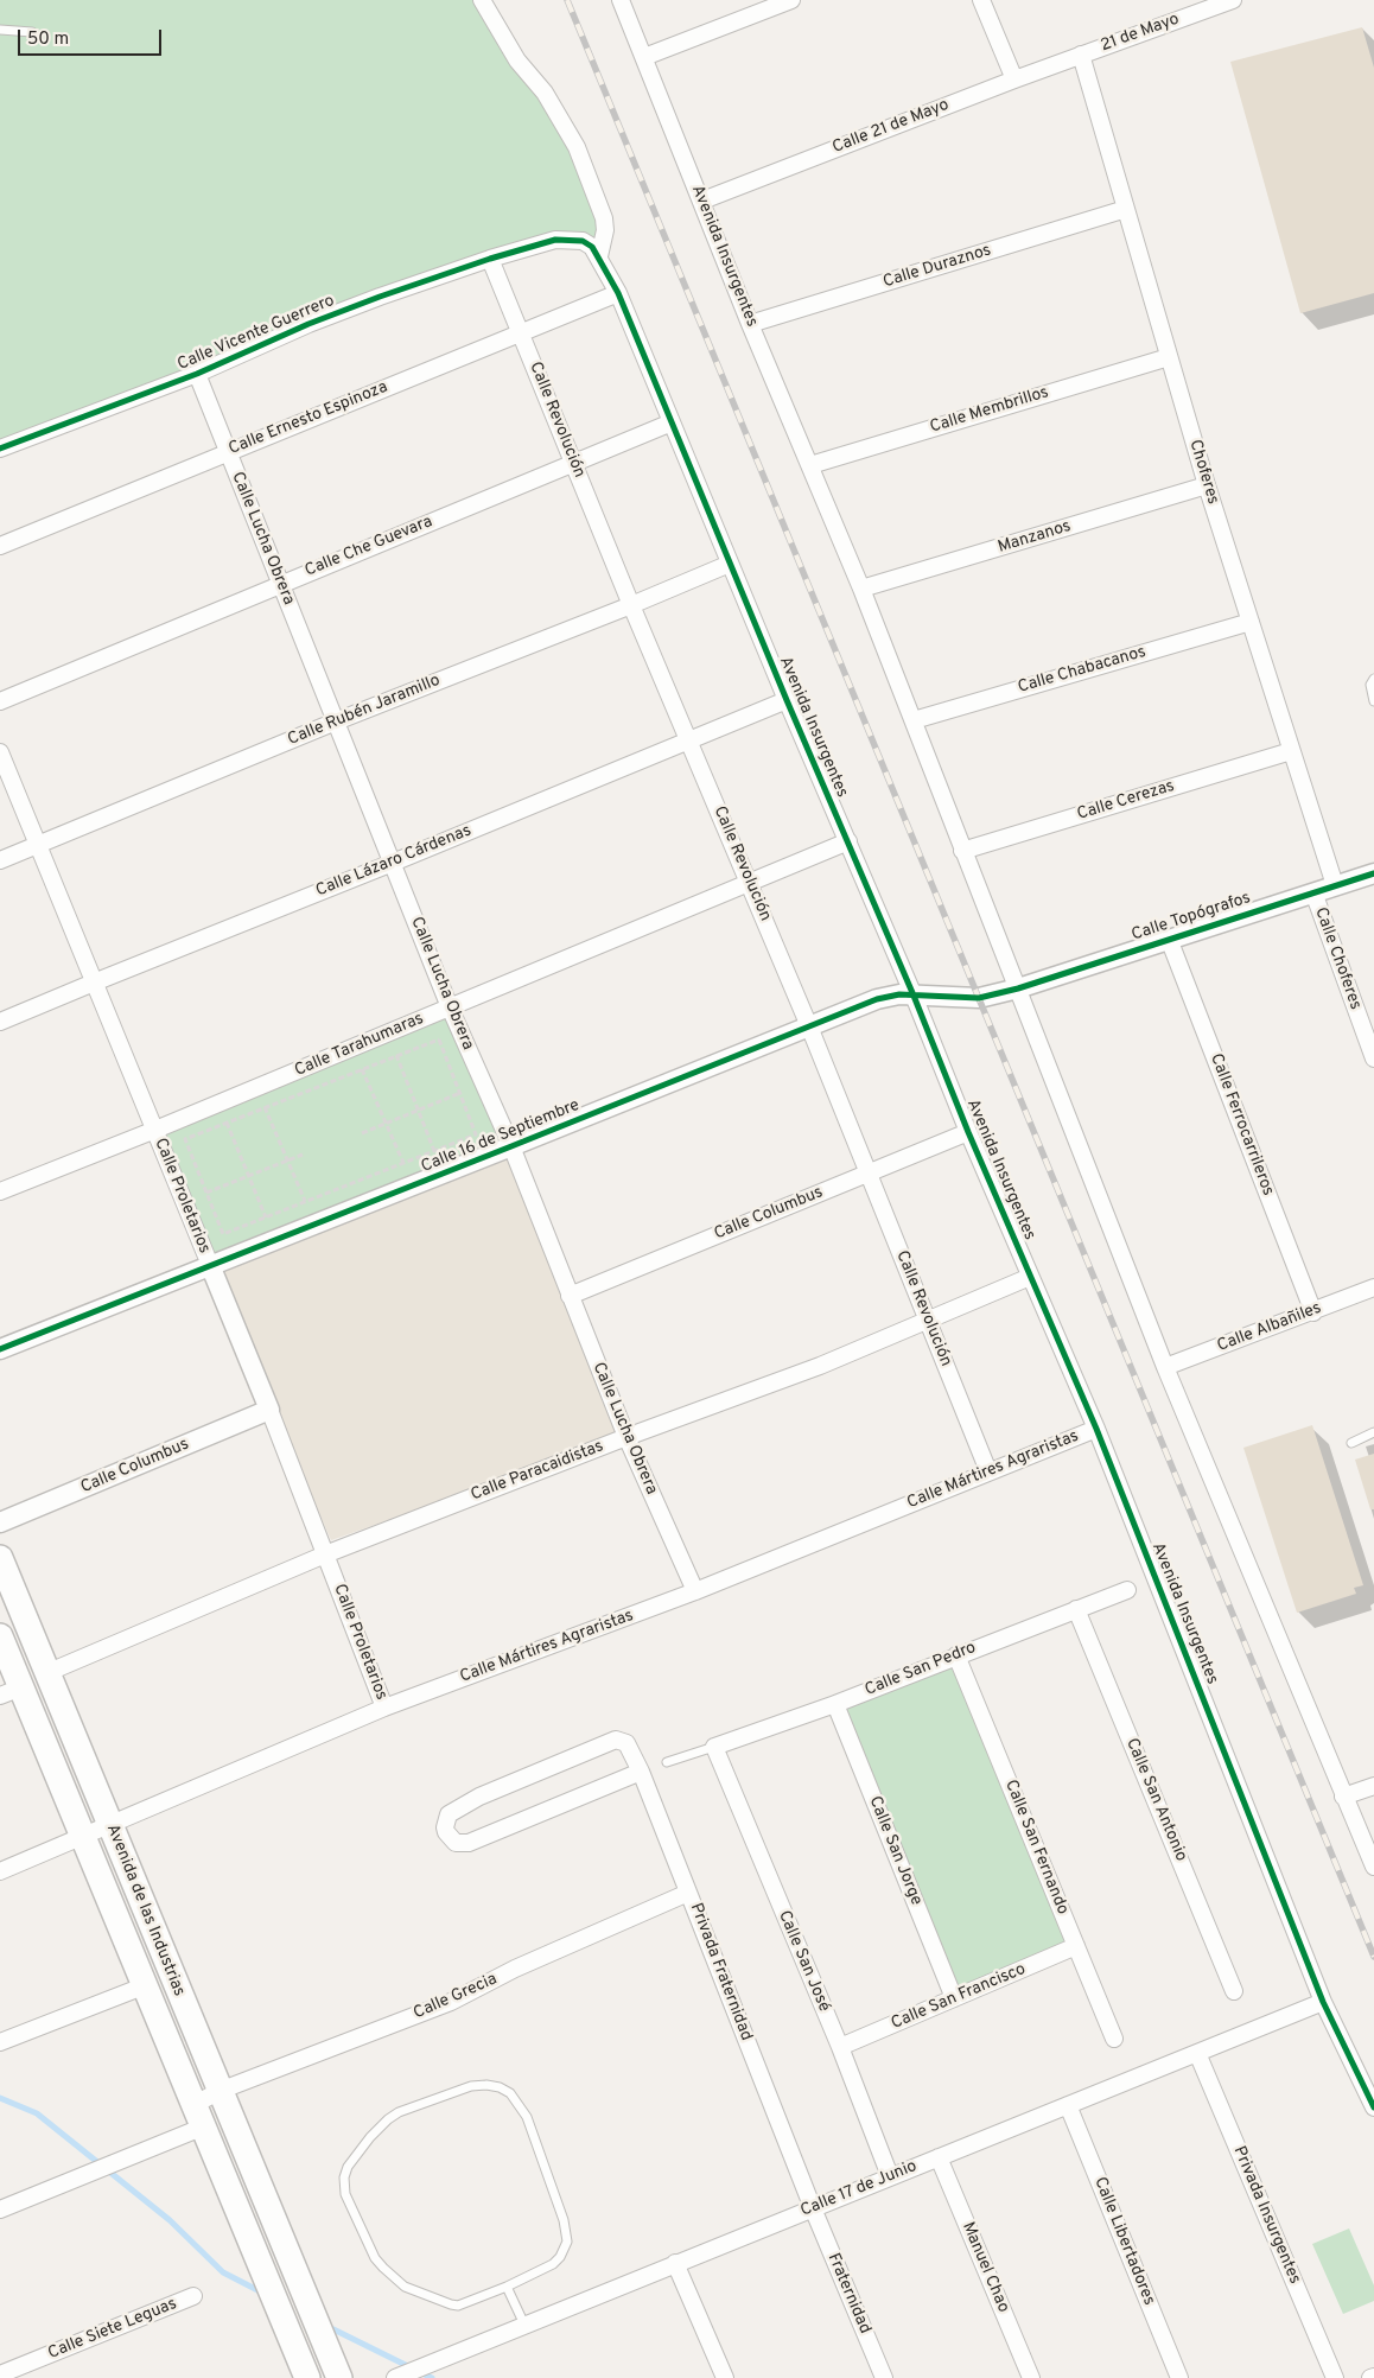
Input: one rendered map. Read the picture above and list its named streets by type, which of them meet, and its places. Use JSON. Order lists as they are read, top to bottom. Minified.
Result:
{"streets":{"main road":["Avenida de las Industrias"],"street":["21 de Mayo","Calle 21 de Mayo","Avenida Insurgentes","Calle Duraznos","Calle Vicente Guerrero","Calle Membrillos","Calle Ernesto Espinoza","Calle Revolución","Choferes","Manzanos","Calle Lucha Obrera","Calle Che Guevara","Calle Chabacanos","Calle Rubén Jaramillo","Calle Cerezas","Calle Lázaro Cárdenas","Calle Topógrafos","Calle Choferes","Calle Tarahumaras","Calle Ferrocarrileros","Calle 16 de Septiembre","Calle Proletarios","Calle Columbus","Calle Albañiles","Calle Mártires Agraristas","Calle Paracaidistas","Calle San Pedro","Calle San Antonio","Calle San Fernando","Calle San Jorge","Calle San José","Privada Fraternidad","Calle Grecia","Calle San Francisco","Calle 17 de Junio","Privada Insurgentes","Calle Libertadores","Manuel Chao","Fraternidad","Calle Siete Leguas"]},"crossings":[["21 de Mayo","Calle 21 de Mayo"],["21 de Mayo","Choferes"],["Calle 21 de Mayo","Avenida Insurgentes"],["Calle 21 de Mayo","Choferes"],["Avenida Insurgentes","Calle Duraznos"],["Avenida Insurgentes","Calle Vicente Guerrero"],["Avenida Insurgentes","Calle Membrillos"],["Avenida Insurgentes","Calle Ernesto Espinoza"],["Avenida Insurgentes","Manzanos"],["Avenida Insurgentes","Calle Che Guevara"],["Avenida Insurgentes","Calle Chabacanos"],["Avenida Insurgentes","Calle Rubén Jaramillo"],["Avenida Insurgentes","Calle Cerezas"],["Avenida Insurgentes","Calle Lázaro Cárdenas"],["Avenida Insurgentes","Calle Topógrafos"],["Avenida Insurgentes","Calle Tarahumaras"],["Avenida Insurgentes","Calle 16 de Septiembre"],["Avenida Insurgentes","Calle Columbus"],["Avenida Insurgentes","Calle Albañiles"],["Avenida Insurgentes","Calle Mártires Agraristas"],["Avenida Insurgentes","Calle Paracaidistas"],["Avenida Insurgentes","Calle 17 de Junio"],["Calle Duraznos","Choferes"],["Calle Vicente Guerrero","Calle Revolución"],["Calle Vicente Guerrero","Calle Lucha Obrera"],["Calle Membrillos","Choferes"],["Calle Ernesto Espinoza","Calle Revolución"],["Calle Ernesto Espinoza","Calle Lucha Obrera"],["Calle Revolución","Calle Che Guevara"],["Calle Revolución","Calle Rubén Jaramillo"],["Calle Revolución","Calle Lázaro Cárdenas"],["Calle Revolución","Calle Tarahumaras"],["Calle Revolución","Calle 16 de Septiembre"],["Calle Revolución","Calle Columbus"],["Calle Revolución","Calle Mártires Agraristas"],["Calle Revolución","Calle Paracaidistas"],["Choferes","Manzanos"],["Choferes","Calle Chabacanos"],["Choferes","Calle Cerezas"],["Choferes","Calle Topógrafos"],["Calle Lucha Obrera","Calle Che Guevara"],["Calle Lucha Obrera","Calle Rubén Jaramillo"],["Calle Lucha Obrera","Calle Lázaro Cárdenas"],["Calle Lucha Obrera","Calle Tarahumaras"],["Calle Lucha Obrera","Calle 16 de Septiembre"],["Calle Lucha Obrera","Calle Columbus"],["Calle Lucha Obrera","Calle Mártires Agraristas"],["Calle Lucha Obrera","Calle Paracaidistas"],["Calle Rubén Jaramillo","Calle Proletarios"],["Calle Lázaro Cárdenas","Calle Proletarios"],["Calle Topógrafos","Calle Choferes"],["Calle Topógrafos","Calle Ferrocarrileros"],["Calle Topógrafos","Calle 16 de Septiembre"],["Calle Tarahumaras","Calle Proletarios"],["Calle Ferrocarrileros","Calle Albañiles"],["Calle 16 de Septiembre","Calle Proletarios"],["Calle Proletarios","Calle Columbus"],["Calle Proletarios","Calle Mártires Agraristas"],["Calle Proletarios","Calle Paracaidistas"],["Calle Mártires Agraristas","Avenida de las Industrias"],["Calle Paracaidistas","Avenida de las Industrias"],["Calle San Pedro","Calle San Antonio"],["Calle San Pedro","Calle San Fernando"],["Calle San Pedro","Calle San Jorge"],["Calle San Pedro","Calle San José"],["Calle San Fernando","Calle San Francisco"],["Calle San Jorge","Calle San Francisco"],["Avenida de las Industrias","Calle Grecia"],["Calle San José","Calle San Francisco"],["Calle San José","Calle 17 de Junio"],["Privada Fraternidad","Calle Grecia"],["Privada Fraternidad","Calle 17 de Junio"],["Privada Fraternidad","Fraternidad"],["Calle 17 de Junio","Privada Insurgentes"],["Calle 17 de Junio","Calle Libertadores"],["Calle 17 de Junio","Manuel Chao"],["Calle 17 de Junio","Fraternidad"]],"scale_bar":"50 m"}
